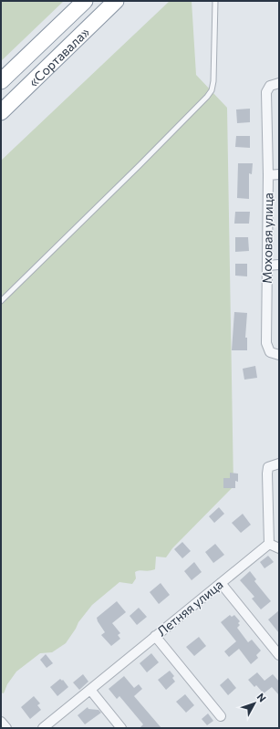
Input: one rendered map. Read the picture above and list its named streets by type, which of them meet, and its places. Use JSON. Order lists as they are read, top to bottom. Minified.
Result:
{"streets":{"highway":["«Сортавала»"],"street":["Моховая улица","Летняя улица"]},"north":"top right"}
